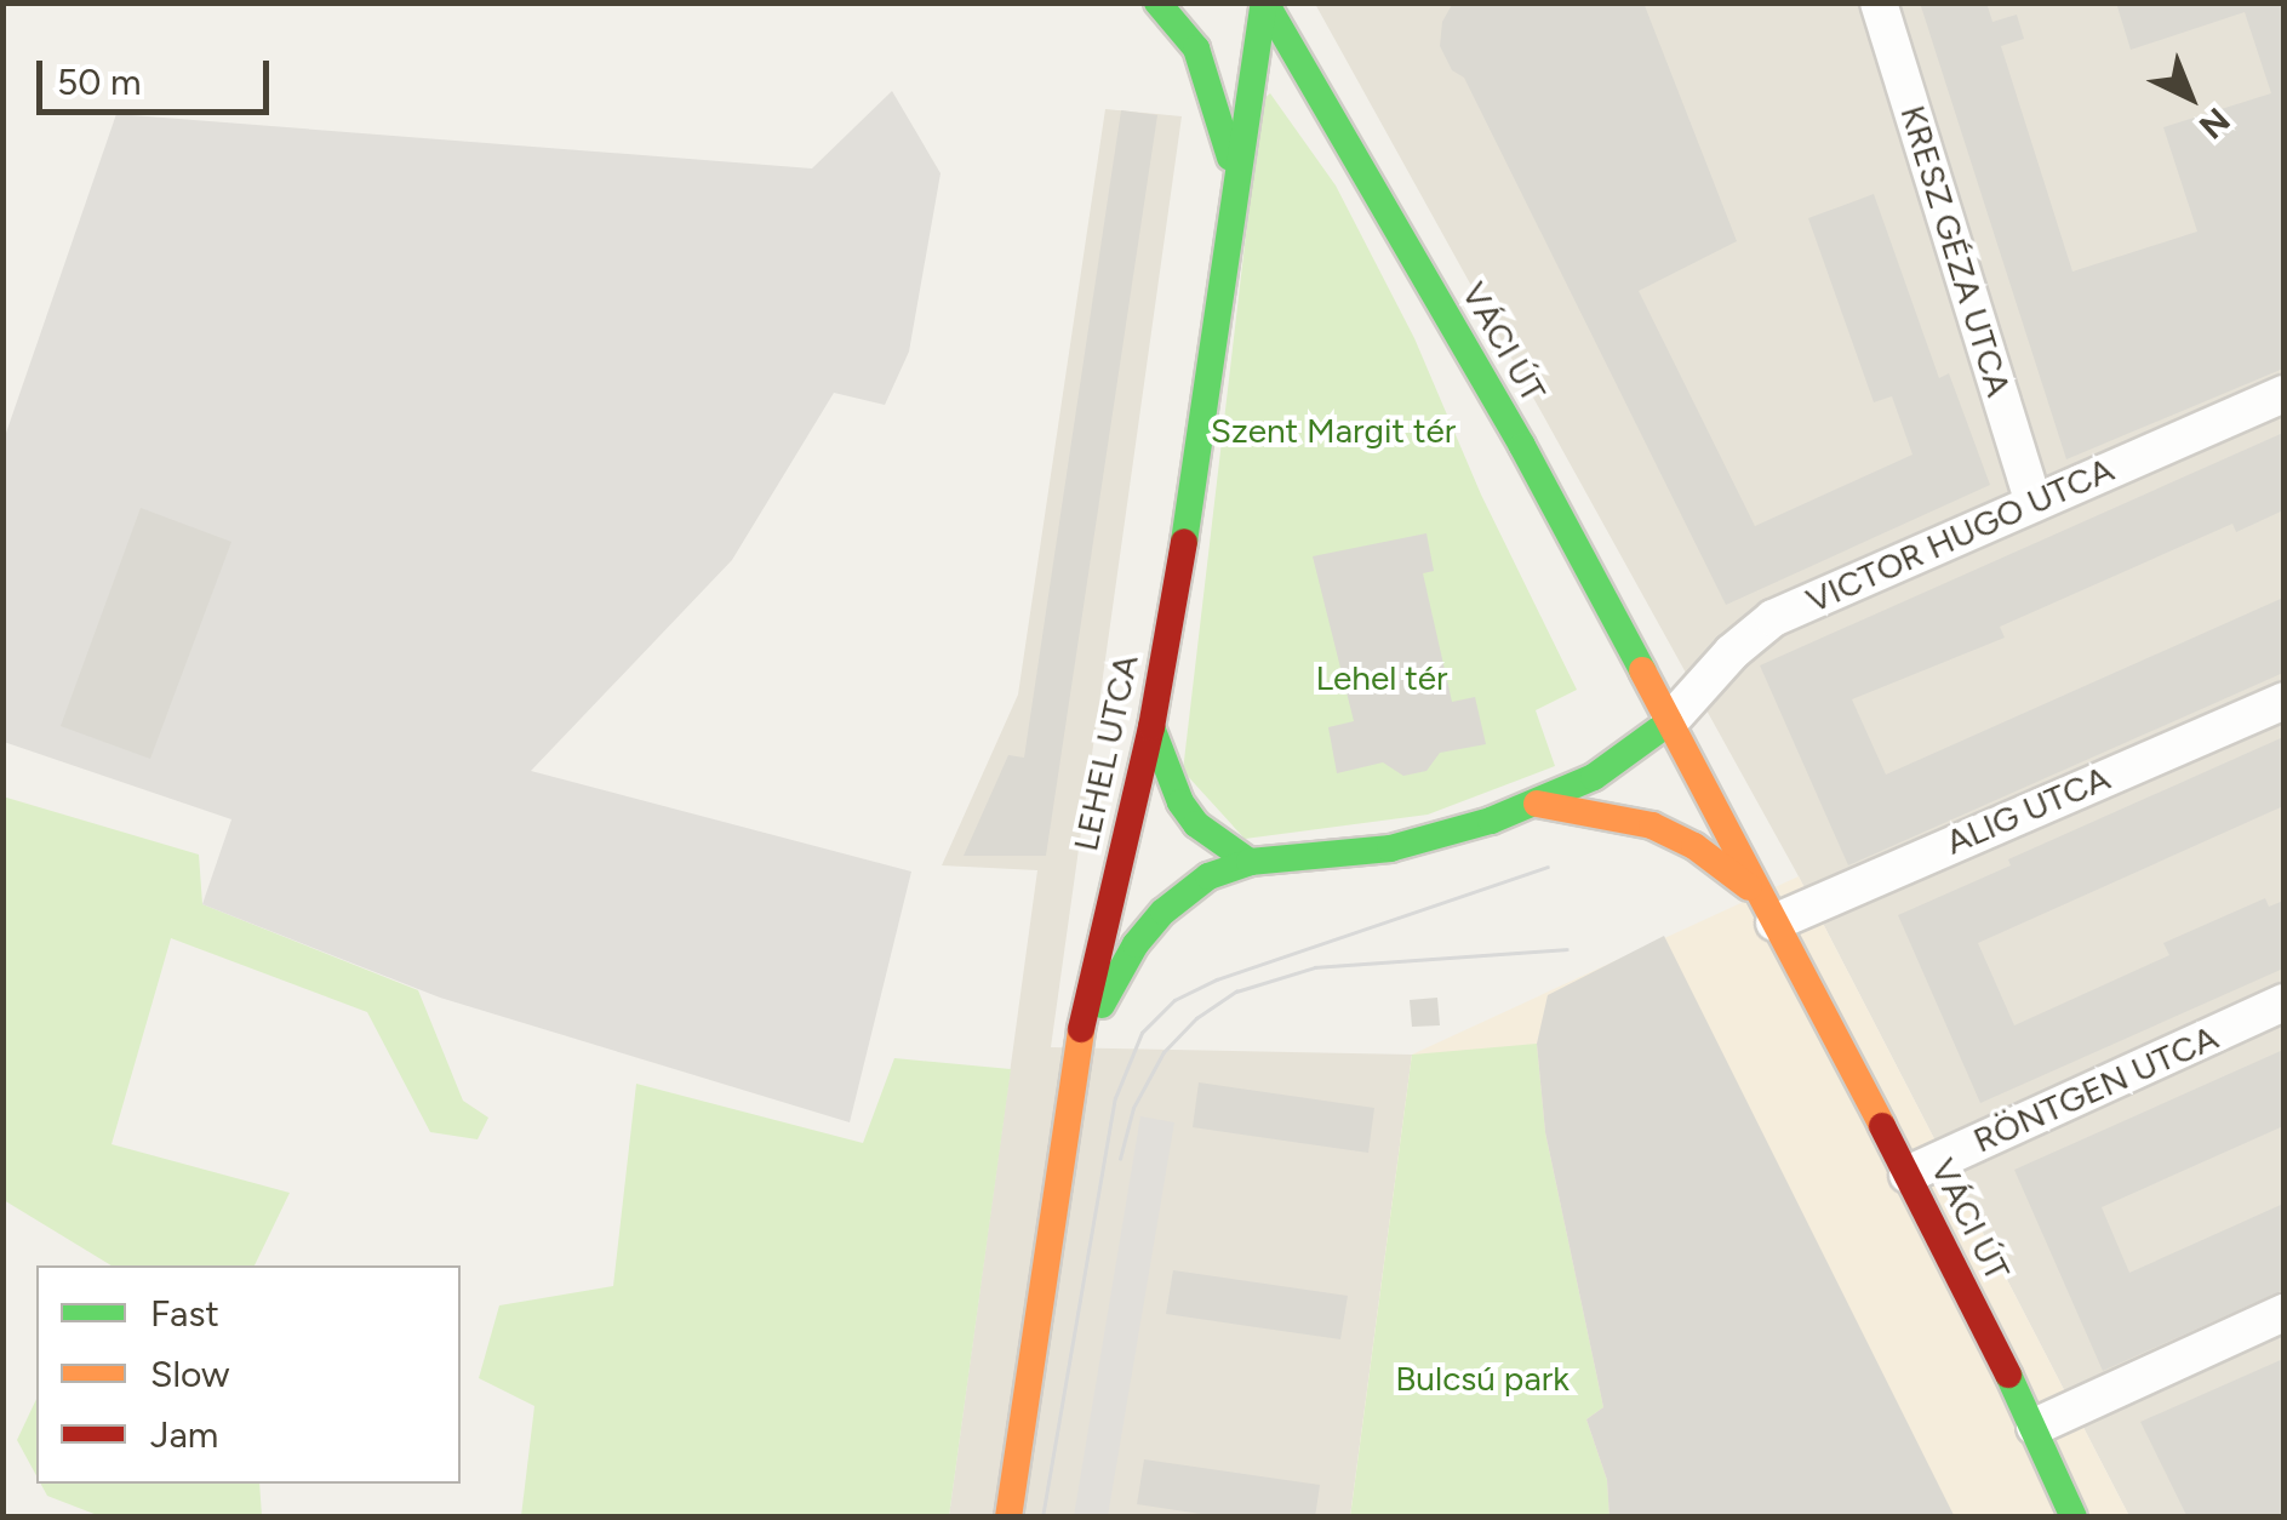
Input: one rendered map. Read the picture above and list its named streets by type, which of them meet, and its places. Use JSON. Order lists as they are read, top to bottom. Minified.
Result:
{"streets":{"main road":["VÁCI ÚT","LEHEL UTCA"],"street":["KRESZ GÉZA UTCA","VICTOR HUGO UTCA","ALIG UTCA","RÖNTGEN UTCA"]},"crossings":[["KRESZ GÉZA UTCA","VICTOR HUGO UTCA"],["VÁCI ÚT","VICTOR HUGO UTCA"],["VÁCI ÚT","LEHEL UTCA"],["VÁCI ÚT","ALIG UTCA"],["VÁCI ÚT","RÖNTGEN UTCA"]],"parks":["Szent Margit tér","Lehel tér","Bulcsú park"],"legend":["Fast","Slow","Jam"],"scale_bar":"50 m","north":"bottom right"}
